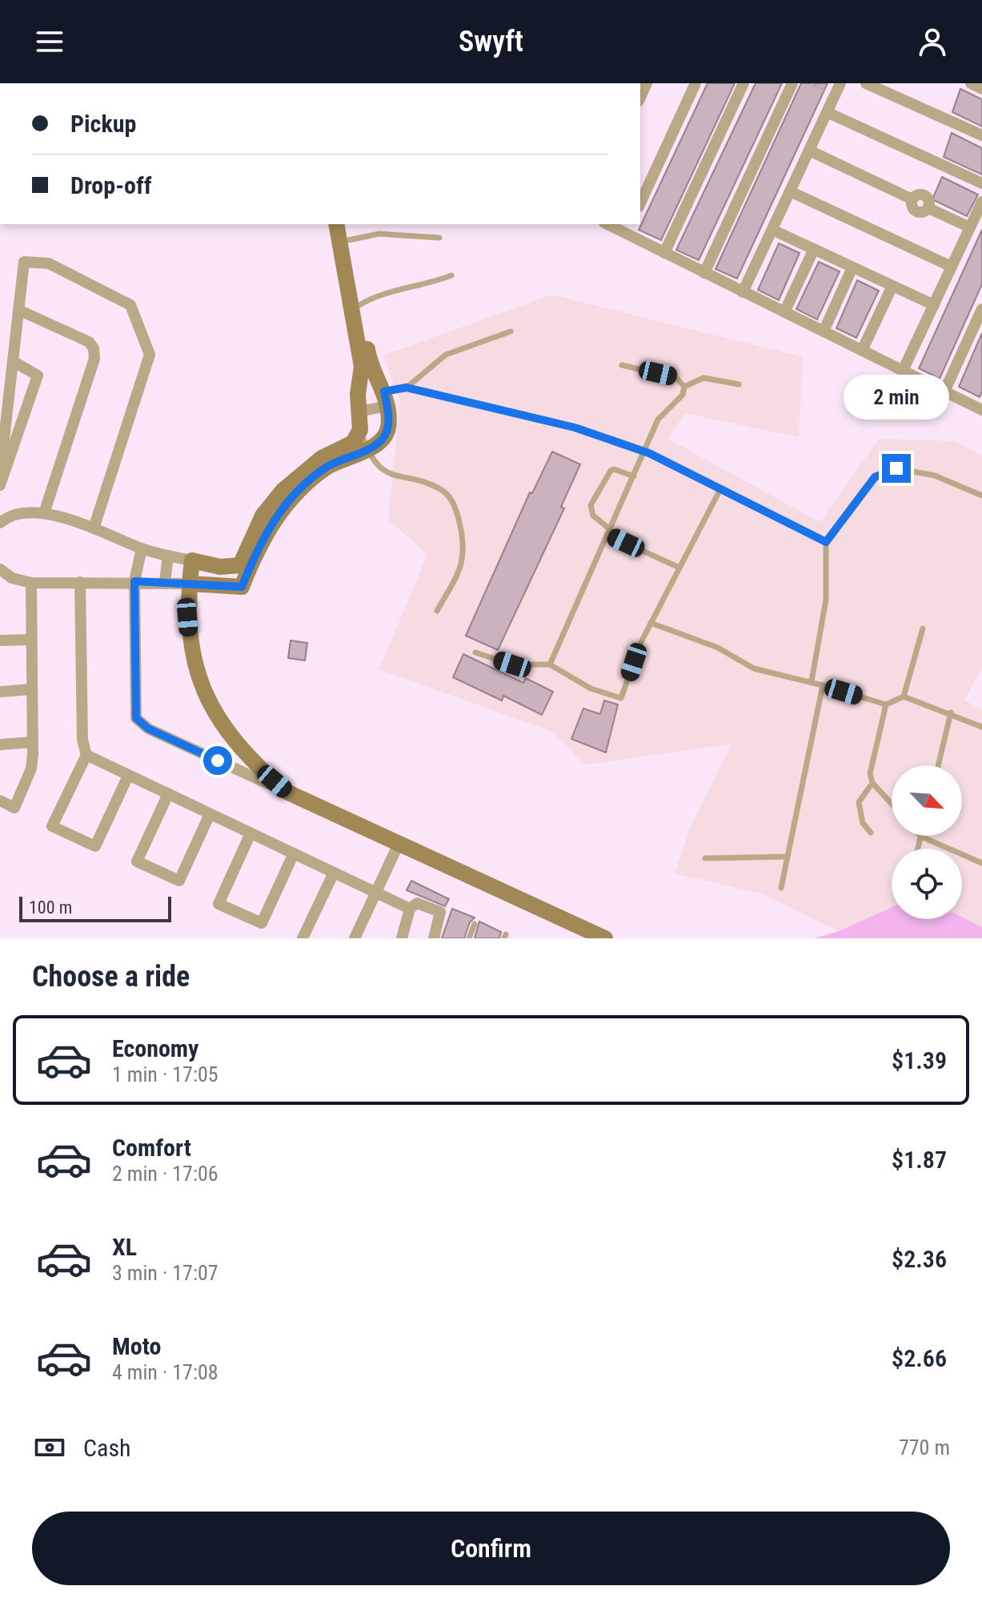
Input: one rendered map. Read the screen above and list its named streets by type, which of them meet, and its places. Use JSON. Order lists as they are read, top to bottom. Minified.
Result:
{"scale_bar":"100 m","north":"bottom right","page":{"header":"Swyft","banner":["Pickup","Drop-off"],"bubble":"2 min","scale":"100 m","heading":"Choose a ride","list":[{"name":"Economy","note":"1 min · 17:05","value":"$1.39"},{"name":"Comfort","note":"2 min · 17:06","value":"$1.87"},{"name":"XL","note":"3 min · 17:07","value":"$2.36"},{"name":"Moto","note":"4 min · 17:08","value":"$2.66"}],"pay":["Cash","770 m"],"buttons":"Confirm"}}
